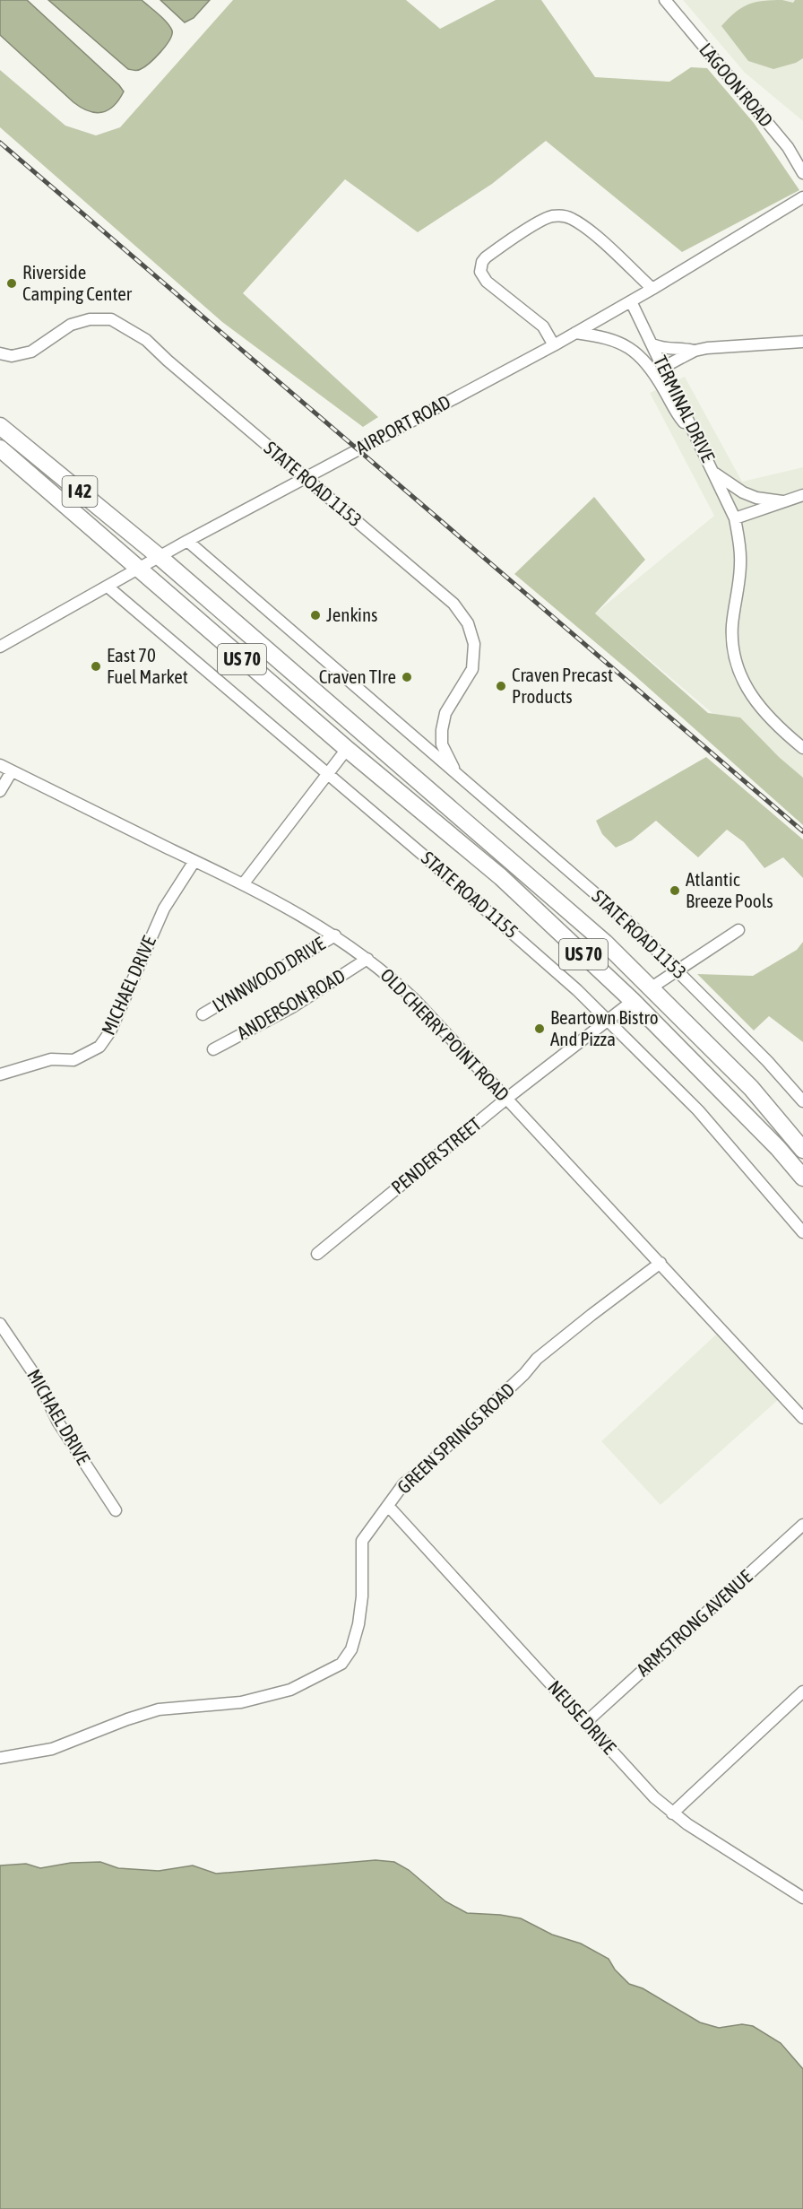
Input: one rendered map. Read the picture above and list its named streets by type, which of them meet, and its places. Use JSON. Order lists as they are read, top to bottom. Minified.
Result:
{"streets":{"highway":["I 42","US 70"],"street":["LAGOON ROAD","TERMINAL DRIVE","AIRPORT ROAD","STATE ROAD 1153","STATE ROAD 1155","LYNNWOOD DRIVE","MICHAEL DRIVE","ANDERSON ROAD","OLD CHERRY POINT ROAD","PENDER STREET","GREEN SPRINGS ROAD","ARMSTRONG AVENUE","NEUSE DRIVE"]},"crossings":[["TERMINAL DRIVE","AIRPORT ROAD"],["AIRPORT ROAD","STATE ROAD 1153"],["AIRPORT ROAD","I 42"],["AIRPORT ROAD","US 70"],["AIRPORT ROAD","STATE ROAD 1155"],["US 70","PENDER STREET"],["STATE ROAD 1155","PENDER STREET"],["LYNNWOOD DRIVE","OLD CHERRY POINT ROAD"],["MICHAEL DRIVE","OLD CHERRY POINT ROAD"],["ANDERSON ROAD","OLD CHERRY POINT ROAD"],["OLD CHERRY POINT ROAD","PENDER STREET"],["OLD CHERRY POINT ROAD","GREEN SPRINGS ROAD"],["GREEN SPRINGS ROAD","NEUSE DRIVE"],["ARMSTRONG AVENUE","NEUSE DRIVE"]],"places":["Riverside Camping Center","Jenkins","East 70 Fuel Market","Craven TIre","Craven Precast Products","Atlantic Breeze Pools","Beartown Bistro And Pizza"]}
